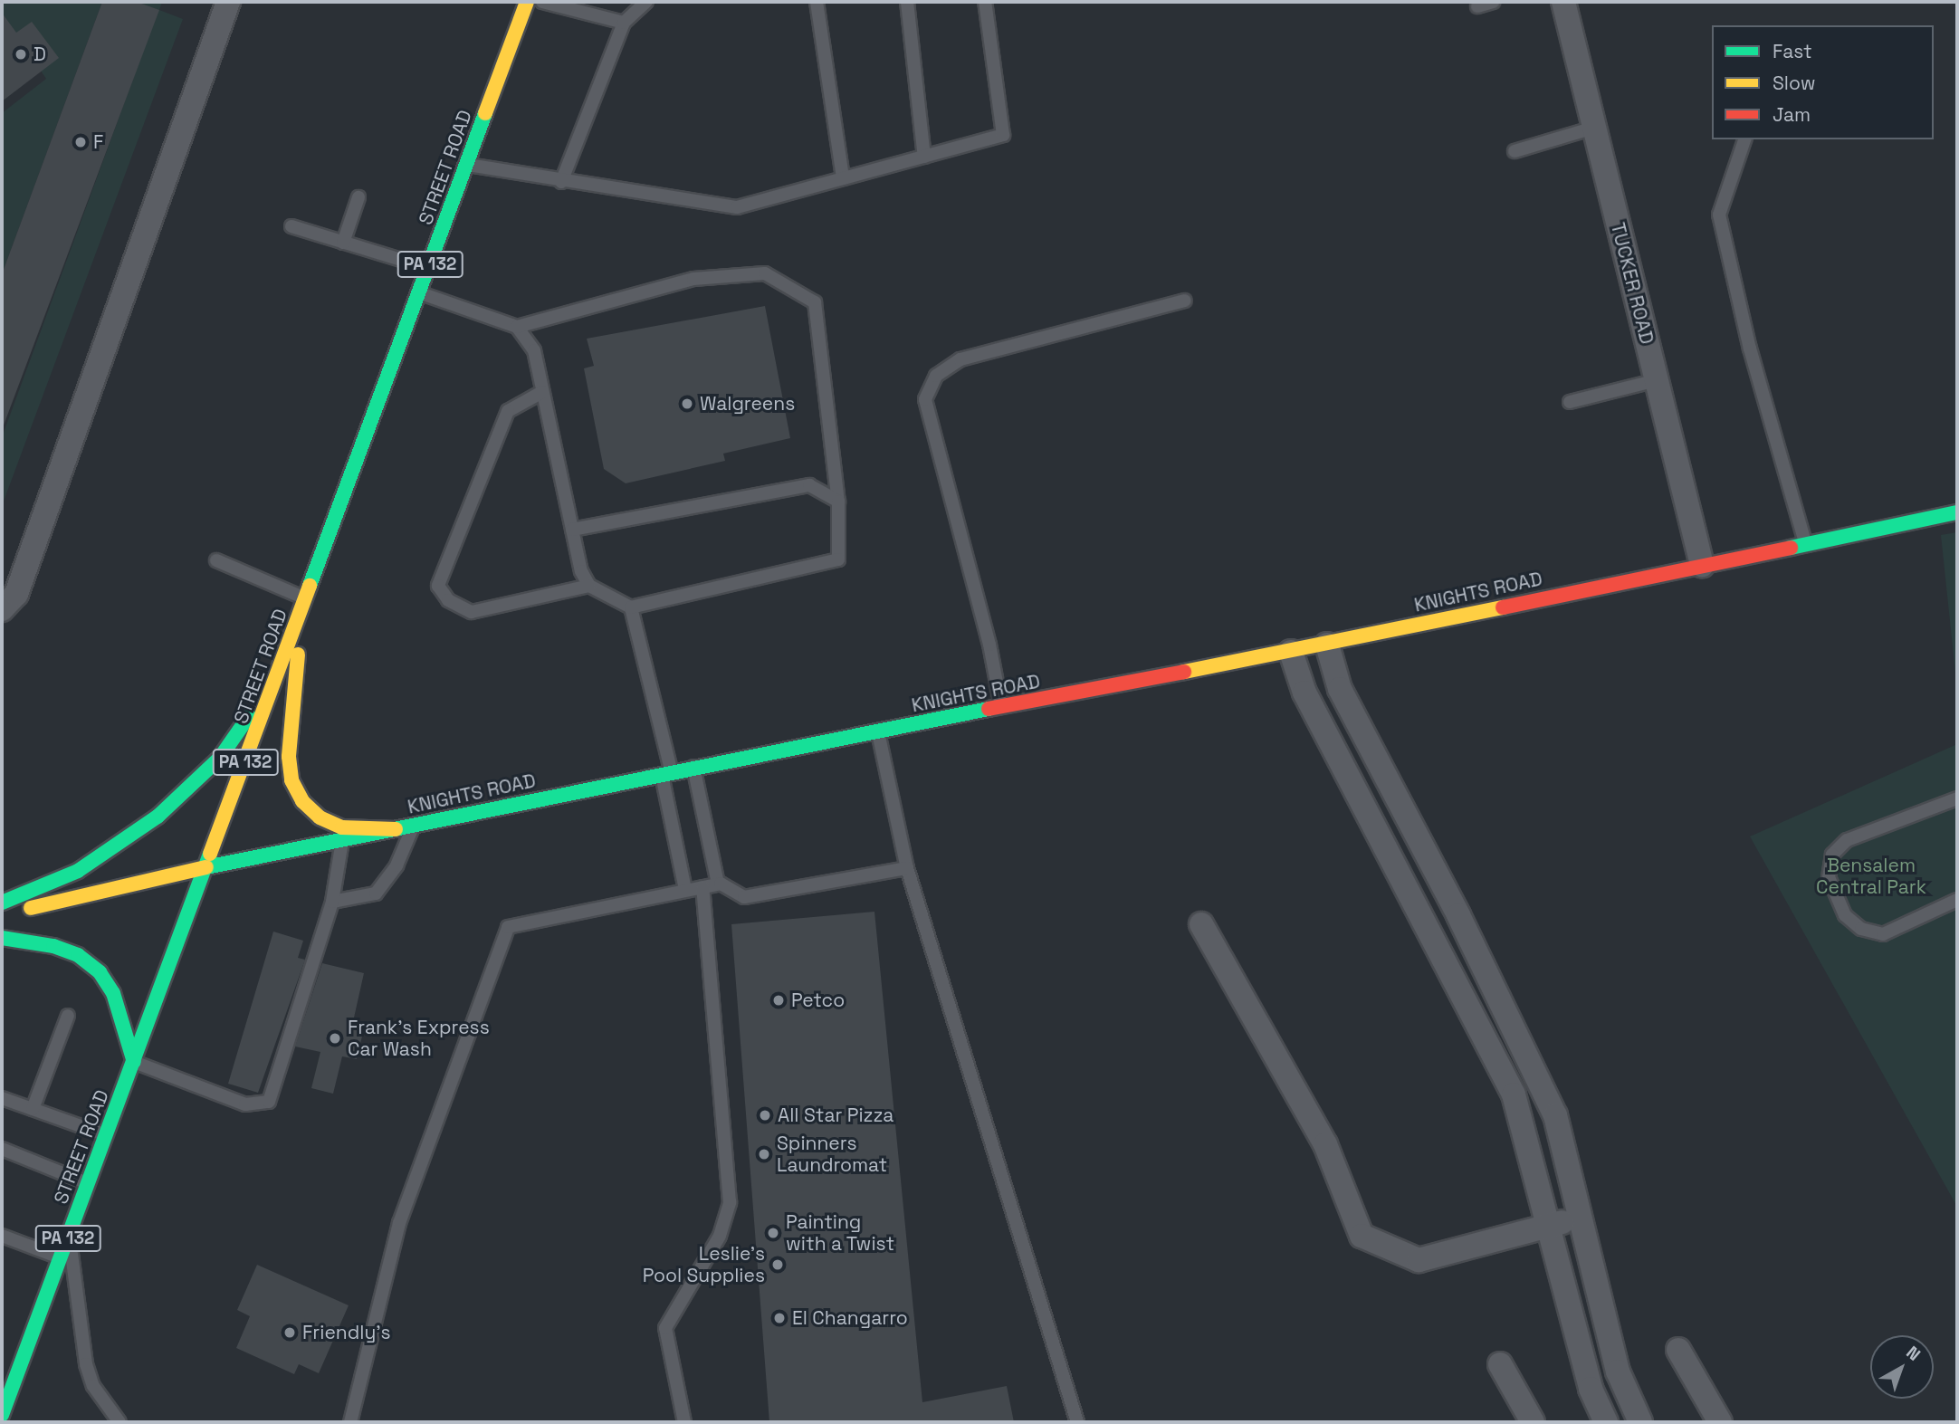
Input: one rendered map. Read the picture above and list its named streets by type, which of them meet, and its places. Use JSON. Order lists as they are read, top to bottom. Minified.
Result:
{"streets":{"main road":["STREET ROAD","PA 132","KNIGHTS ROAD"],"street":["TUCKER ROAD"]},"crossings":[["STREET ROAD","KNIGHTS ROAD"],["TUCKER ROAD","KNIGHTS ROAD"]],"parks":["Bensalem Central Park"],"places":["D","F","Walgreens","Petco","Frank's Express Car Wash","All Star Pizza","Spinners Laundromat","Painting with a Twist","Leslie's Pool Supplies","El Changarro","Friendly's"],"legend":["Fast","Slow","Jam"],"north":"top right"}
